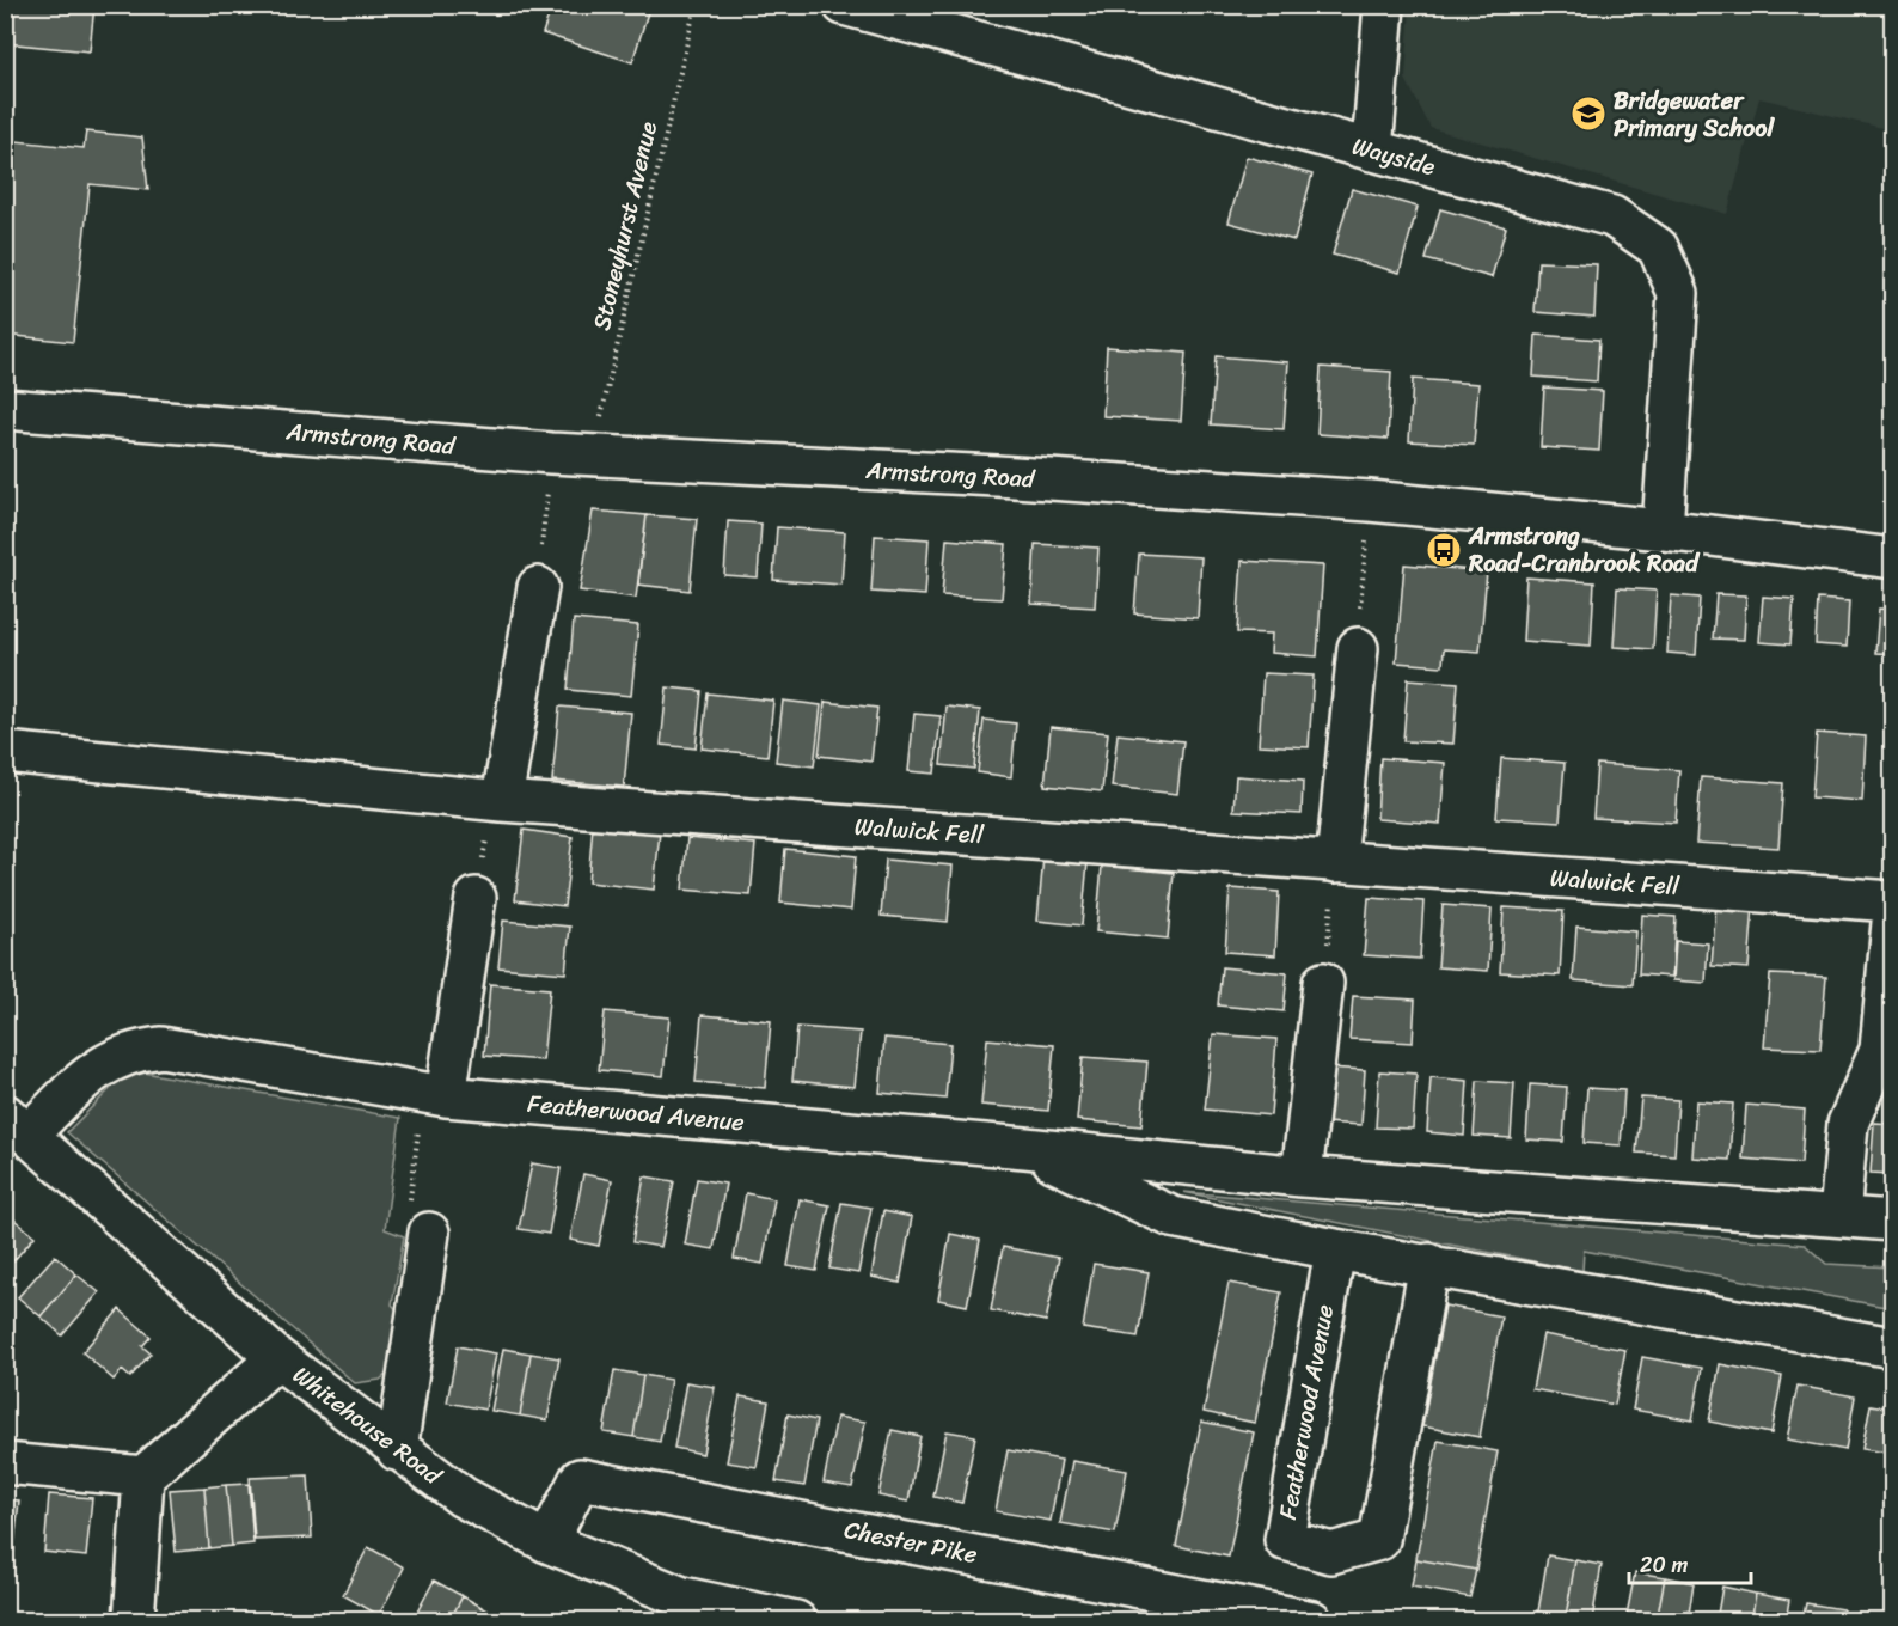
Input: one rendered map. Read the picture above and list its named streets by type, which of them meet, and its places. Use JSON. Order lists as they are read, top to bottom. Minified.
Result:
{"streets":{"street":["Wayside","Armstrong Road","Walwick Fell","Featherwood Avenue","Whitehouse Road","Chester Pike"],"path":["Stoneyhurst Avenue"]},"crossings":[["Wayside","Armstrong Road"],["Stoneyhurst Avenue","Armstrong Road"],["Featherwood Avenue","Whitehouse Road"],["Whitehouse Road","Chester Pike"]],"places":{"school or university":["Bridgewater Primary School"],"bus stop":["Armstrong Road-Cranbrook Road"]},"scale_bar":"20 m"}
